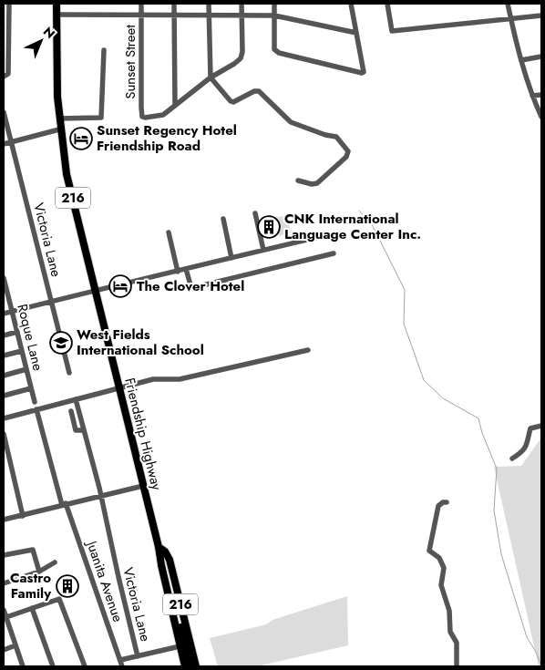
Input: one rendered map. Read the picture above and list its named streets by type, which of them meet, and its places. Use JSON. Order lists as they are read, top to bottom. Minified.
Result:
{"streets":{"main road":["216","Friendship Highway"],"street":["Sunset Street","Victoria Lane","Roque Lane","Juanita Avenue"]},"places":{"hotel":["Sunset Regency Hotel Friendship Road","The Clover Hotel"],"building":["CNK International Language Center Inc.","Castro Family"],"school or university":["West Fields International School"]},"north":"top right"}
